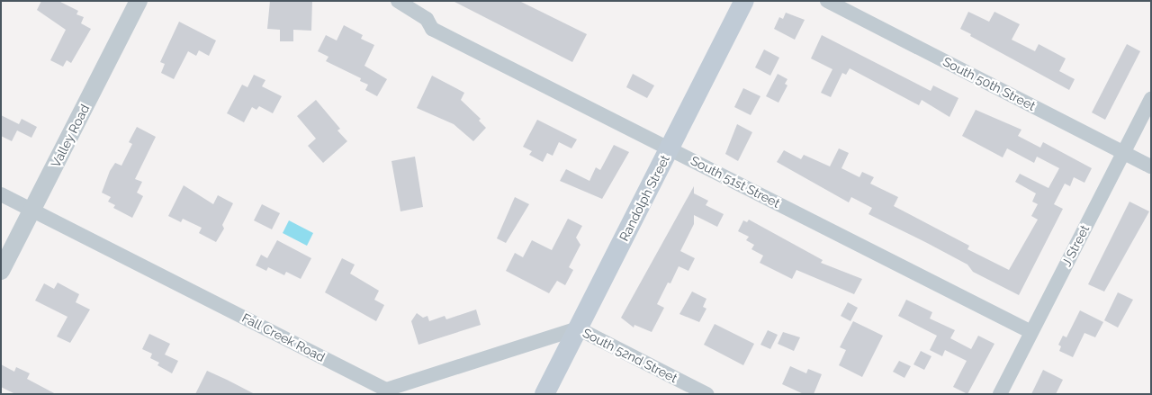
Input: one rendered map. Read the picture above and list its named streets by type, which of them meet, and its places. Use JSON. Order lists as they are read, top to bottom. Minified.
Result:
{"streets":{"main road":["Randolph Street"],"street":["South 50th Street","Valley Road","South 51st Street","J Street","Fall Creek Road","South 52nd Street"]},"crossings":[["South 50th Street","J Street"],["Valley Road","Fall Creek Road"],["South 51st Street","Randolph Street"],["South 51st Street","J Street"],["Randolph Street","Fall Creek Road"],["Randolph Street","South 52nd Street"],["Fall Creek Road","South 52nd Street"]]}
